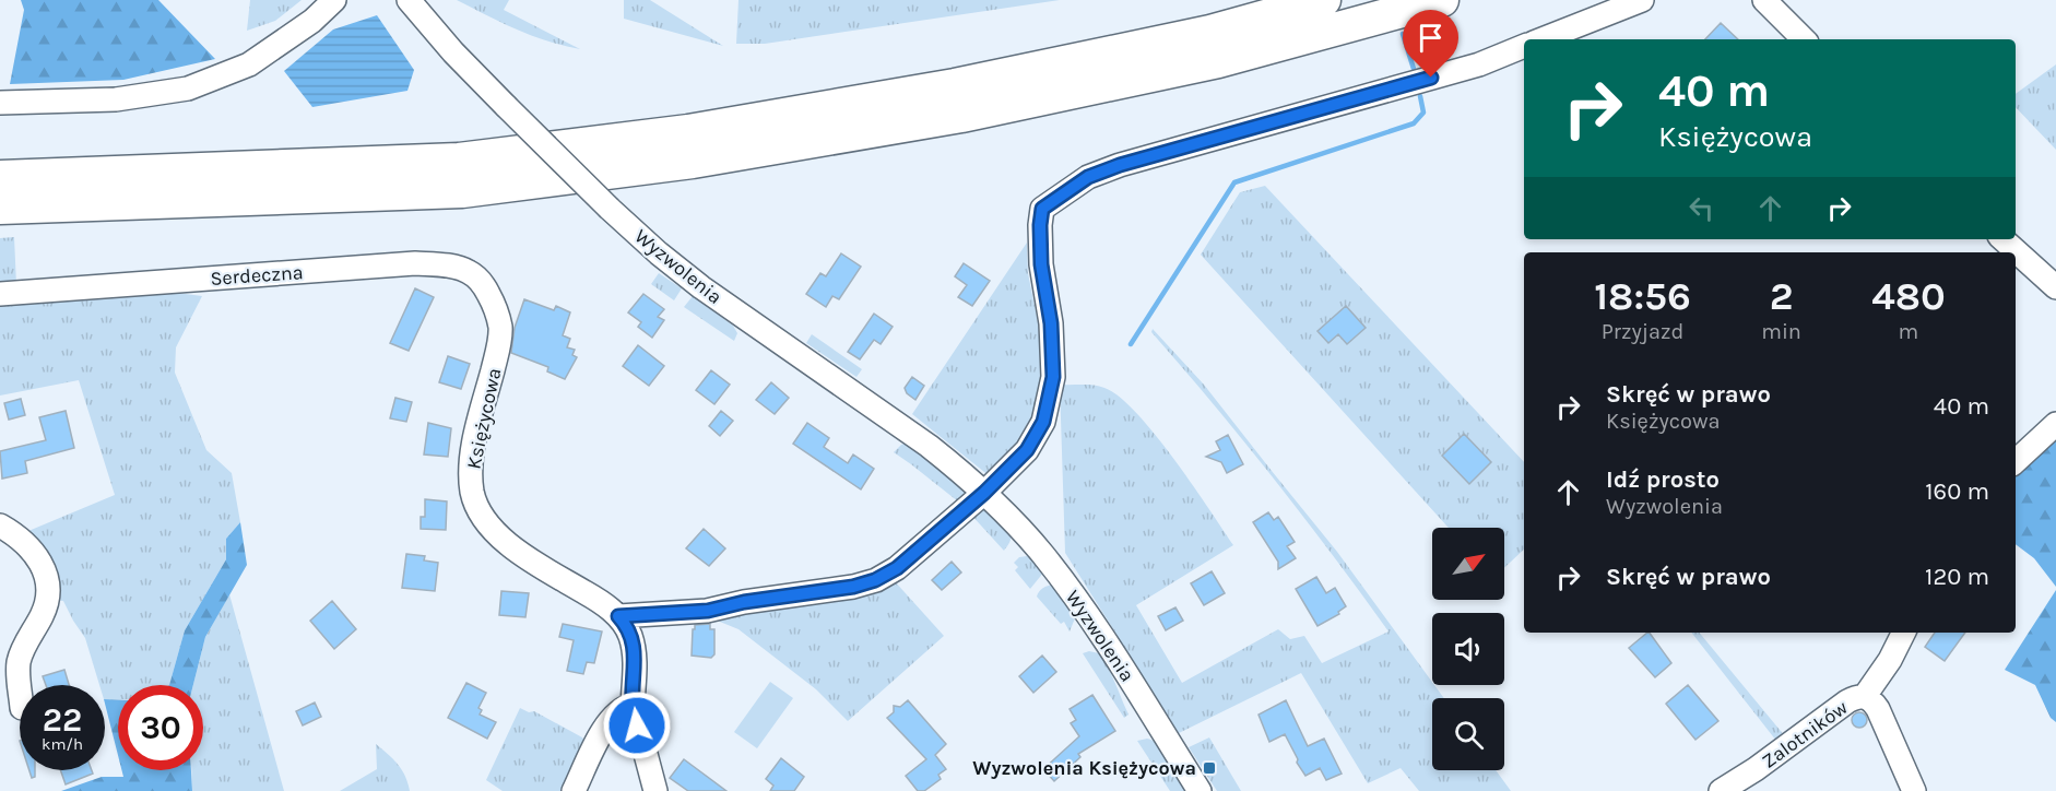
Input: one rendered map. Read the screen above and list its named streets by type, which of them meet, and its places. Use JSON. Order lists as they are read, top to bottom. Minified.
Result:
{"streets":{"street":["Wyzwolenia","Serdeczna","Księżycowa","Zalotników"]},"crossings":[["Serdeczna","Księżycowa"]],"places":{"transit":["Wyzwolenia Księżycowa"]},"north":"top right","page":{"turn":["40 m","Księżycowa"],"eta":["18:56","Przyjazd","2","min","480","m"],"list":[{"name":"Skręć w prawo","note":"Księżycowa","value":"40 m"},{"name":"Idź prosto","note":"Wyzwolenia","value":"160 m"},{"name":"Skręć w prawo","value":"120 m"}],"speed":"22 km/h","limit":"30"}}
